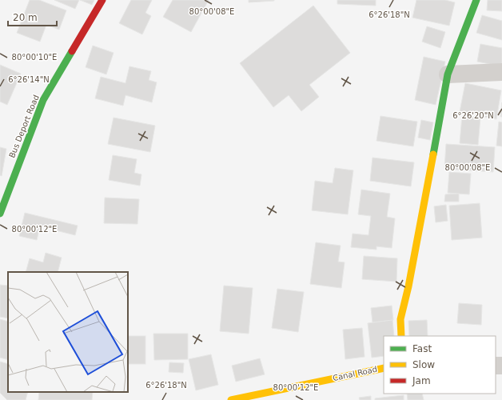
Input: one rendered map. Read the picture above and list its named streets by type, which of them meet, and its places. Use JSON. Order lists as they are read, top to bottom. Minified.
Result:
{"streets":{"street":["Bus Deport Road","Canal Road"]},"legend":["Fast","Slow","Jam"],"scale_bar":"20 m","coordinates":["80°00'08\"E","6°26'18\"N","80°00'10\"E","6°26'14\"N","6°26'20\"N","80°00'12\"E"]}
